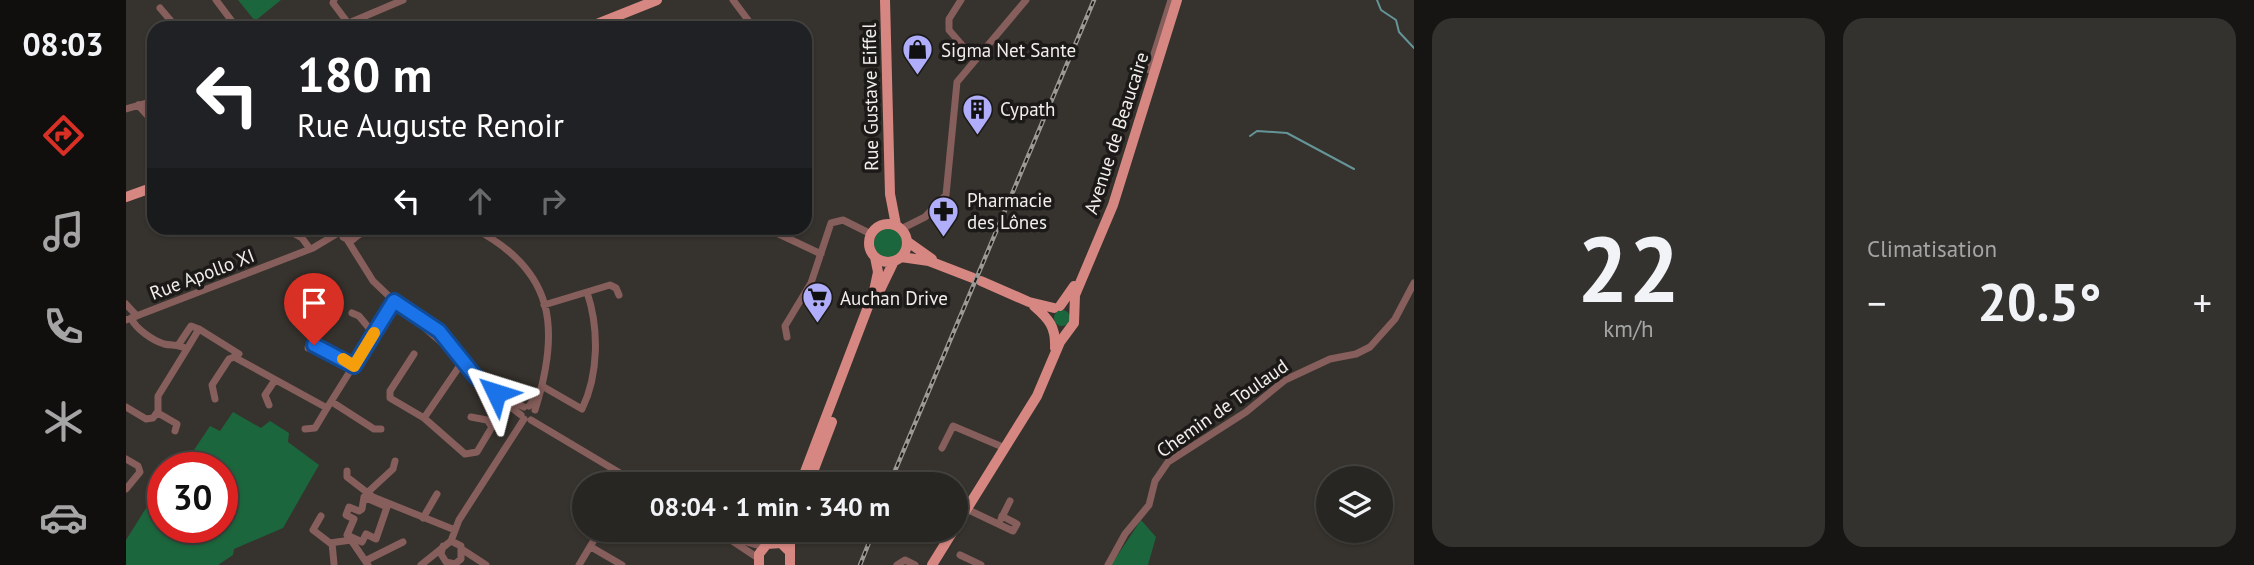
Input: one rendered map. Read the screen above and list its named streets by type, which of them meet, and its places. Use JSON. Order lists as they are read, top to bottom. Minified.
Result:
{"streets":{"main road":["Rue Gustave Eiffel","Avenue de Beaucaire"],"street":["Rue Apollo XI","Chemin de Toulaud"]},"places":{"shop":["Sigma Net Sante"],"building":["Cypath"],"pharmacy":["Pharmacie des Lônes"],"supermarket":["Auchan Drive"]},"page":{"tabs":"08:03","tile":[["22","km/h"],"Climatisation"],"turn":["180 m","Rue Auguste Renoir"],"heat":["−","20.5°","+"],"limit":"30","trip":"08:04 · 1 min · 340 m"}}
